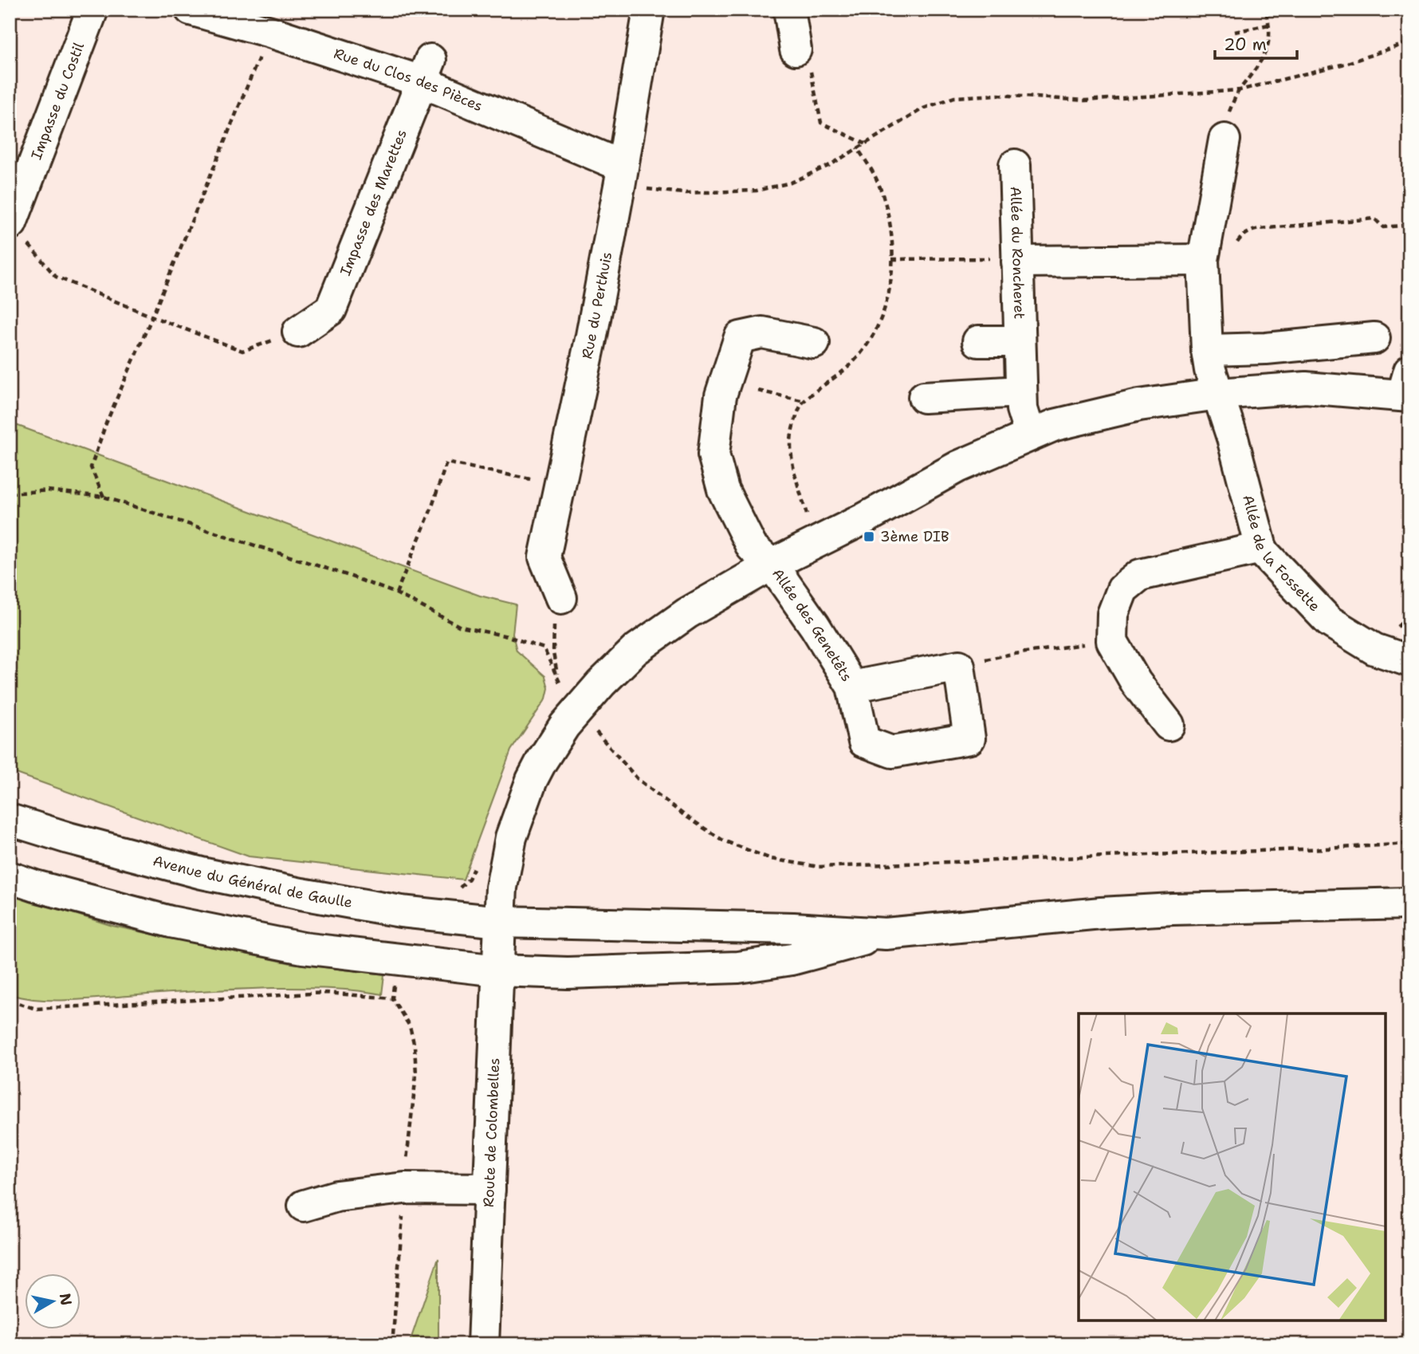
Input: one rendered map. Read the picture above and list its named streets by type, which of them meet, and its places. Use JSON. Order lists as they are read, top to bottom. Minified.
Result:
{"streets":{"street":["Rue du Clos des Pièces","Impasse du Costil","Impasse des Marettes","Allée du Roncheret","Rue du Perthuis","Allée de la Fossette","Allée des Genetêts","Avenue du Général de Gaulle","Route de Colombelles"]},"crossings":[["Rue du Clos des Pièces","Impasse des Marettes"],["Rue du Clos des Pièces","Rue du Perthuis"],["Allée du Roncheret","Route de Colombelles"],["Allée de la Fossette","Route de Colombelles"],["Allée des Genetêts","Route de Colombelles"],["Avenue du Général de Gaulle","Route de Colombelles"]],"places":{"transit":["3ème DIB"]},"scale_bar":"20 m","north":"right"}
